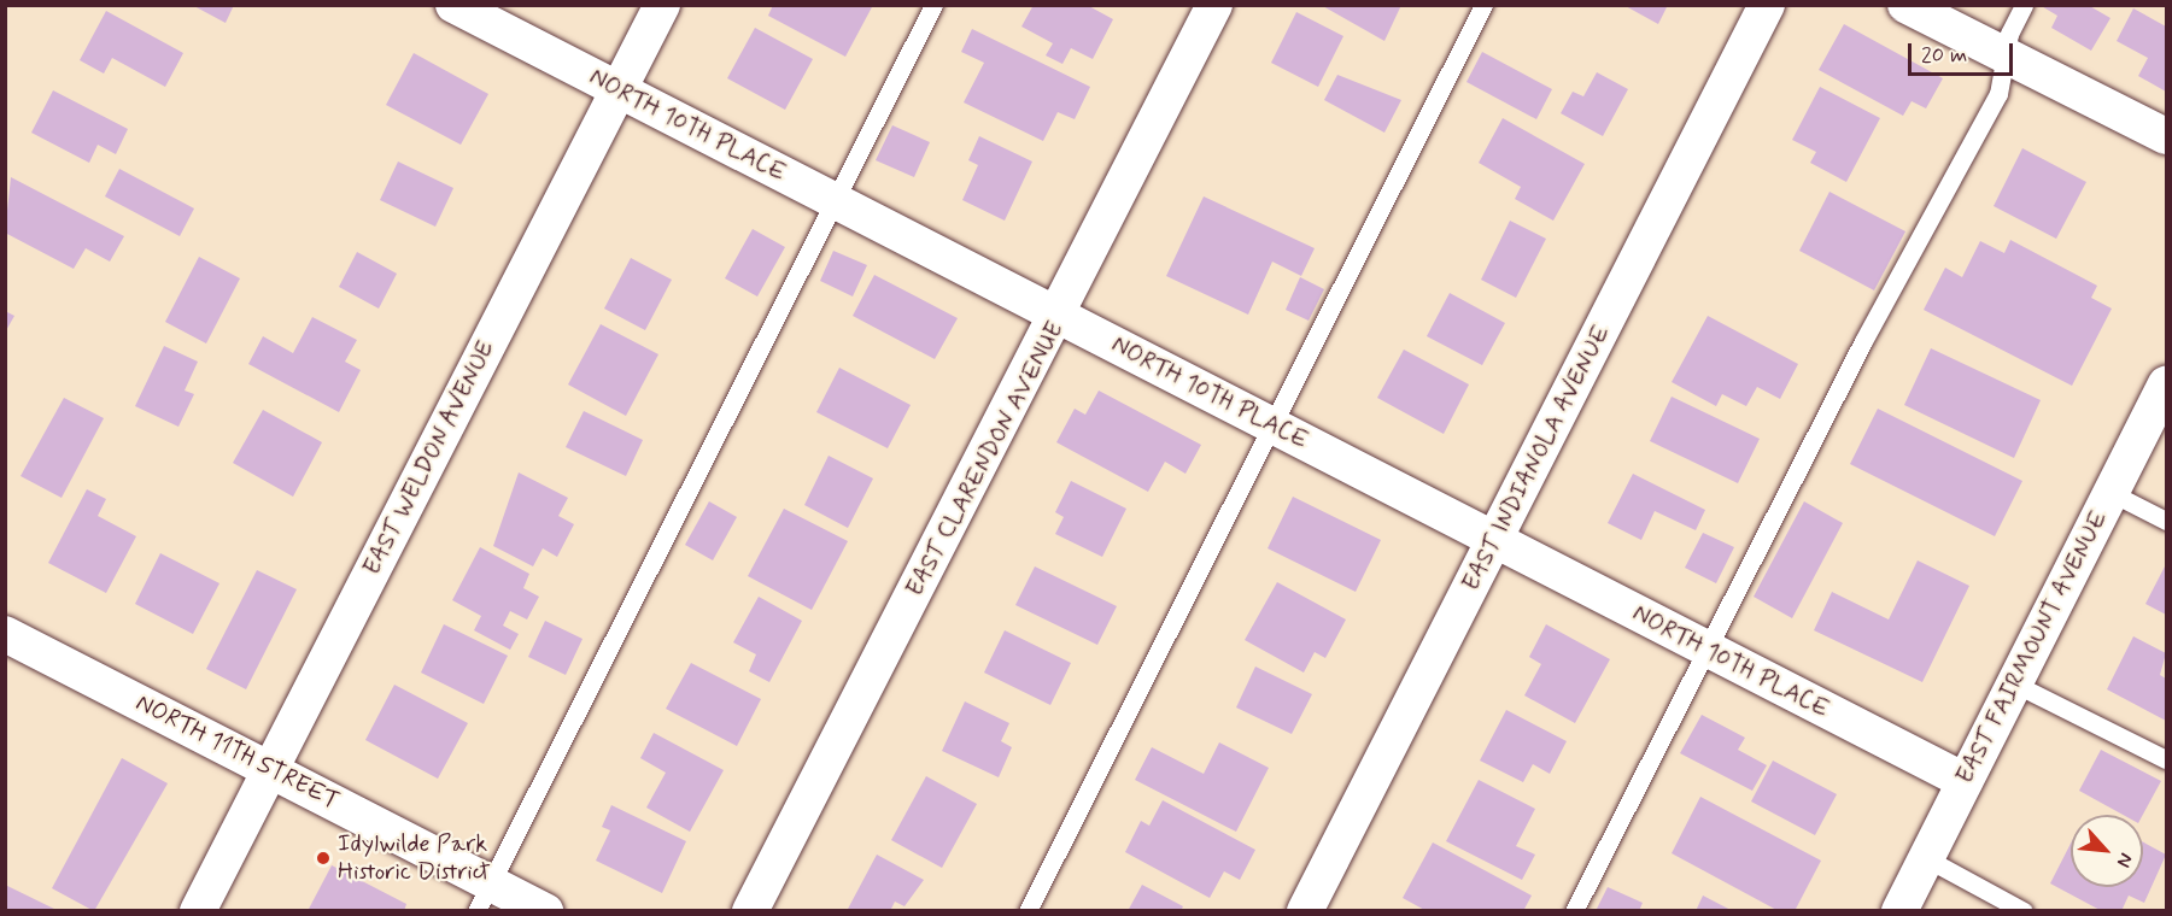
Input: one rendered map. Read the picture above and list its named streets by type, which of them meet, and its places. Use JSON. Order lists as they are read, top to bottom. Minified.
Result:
{"streets":{"street":["NORTH 10TH PLACE","EAST WELDON AVENUE","EAST INDIANOLA AVENUE","EAST CLARENDON AVENUE","EAST FAIRMOUNT AVENUE","NORTH 11TH STREET"]},"crossings":[["NORTH 10TH PLACE","EAST WELDON AVENUE"],["NORTH 10TH PLACE","EAST INDIANOLA AVENUE"],["NORTH 10TH PLACE","EAST CLARENDON AVENUE"],["NORTH 10TH PLACE","EAST FAIRMOUNT AVENUE"],["EAST WELDON AVENUE","NORTH 11TH STREET"]],"places":["Idylwilde Park Historic District"],"scale_bar":"20 m","north":"bottom right"}
